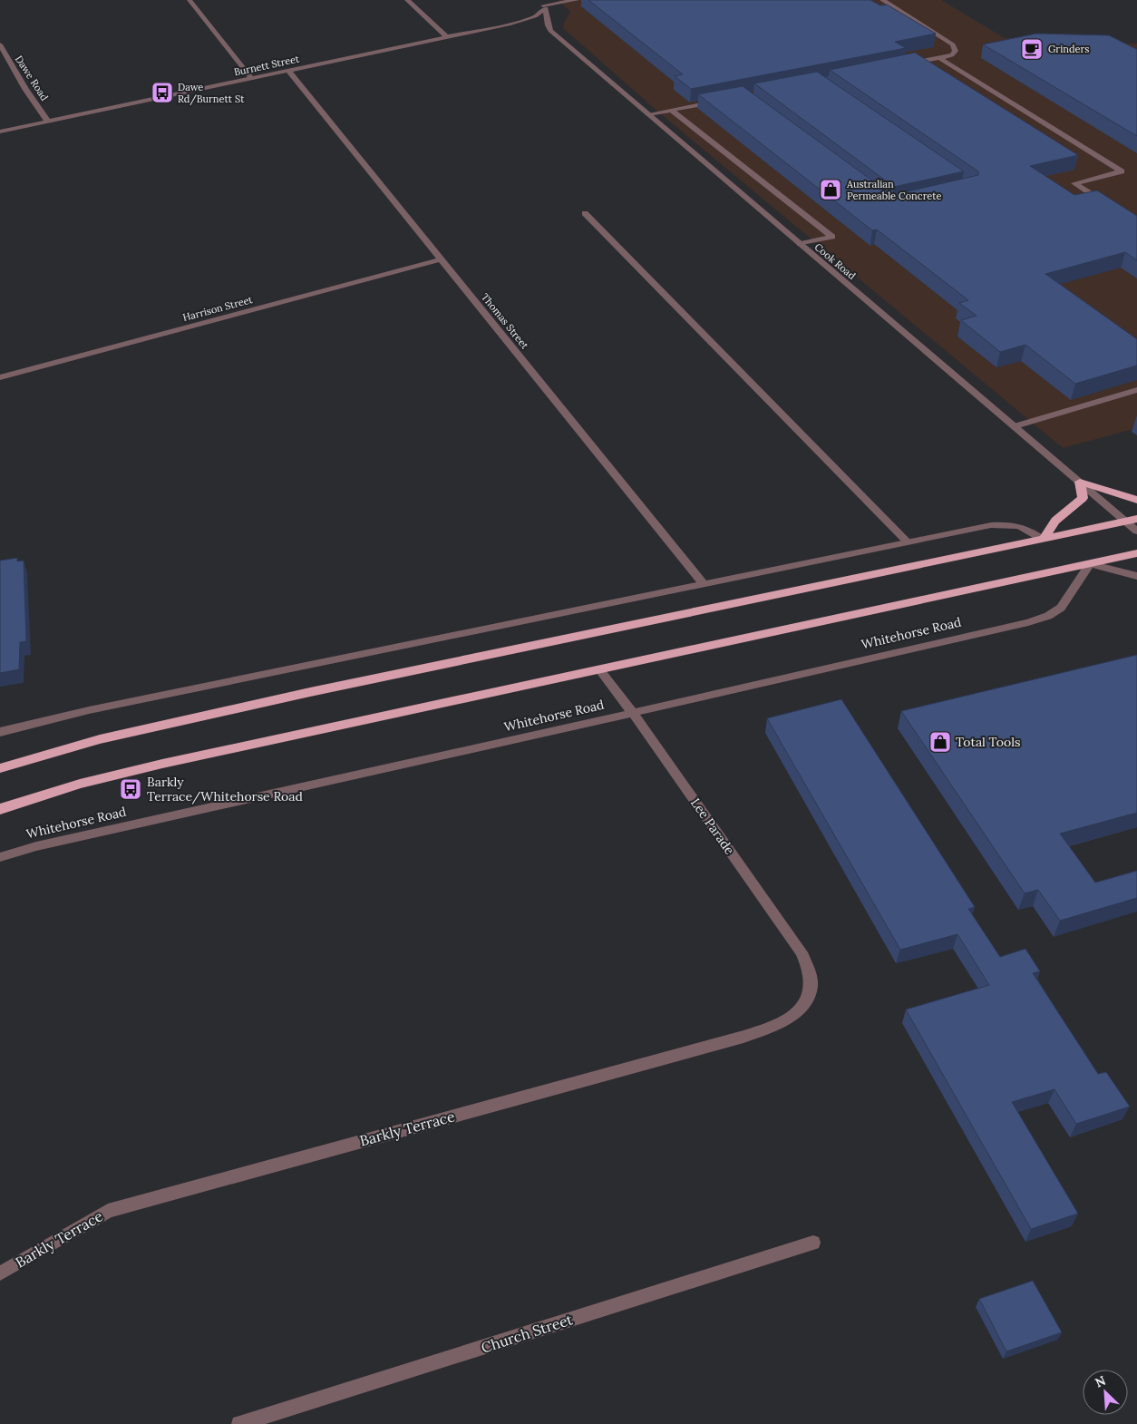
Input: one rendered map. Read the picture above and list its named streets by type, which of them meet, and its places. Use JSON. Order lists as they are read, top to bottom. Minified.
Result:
{"streets":{"street":["Burnett Street","Dawe Road","Cook Road","Harrison Street","Thomas Street","Whitehorse Road","Lee Parade","Barkly Terrace","Church Street"]},"crossings":[["Burnett Street","Dawe Road"],["Burnett Street","Cook Road"],["Burnett Street","Thomas Street"],["Harrison Street","Thomas Street"],["Whitehorse Road","Lee Parade"],["Lee Parade","Barkly Terrace"]],"places":{"cafe":["Grinders"],"bus stop":["Dawe Rd/Burnett St","Barkly Terrace/Whitehorse Road"],"shop":["Australian Permeable Concrete","Total Tools"]},"north":"top left"}
